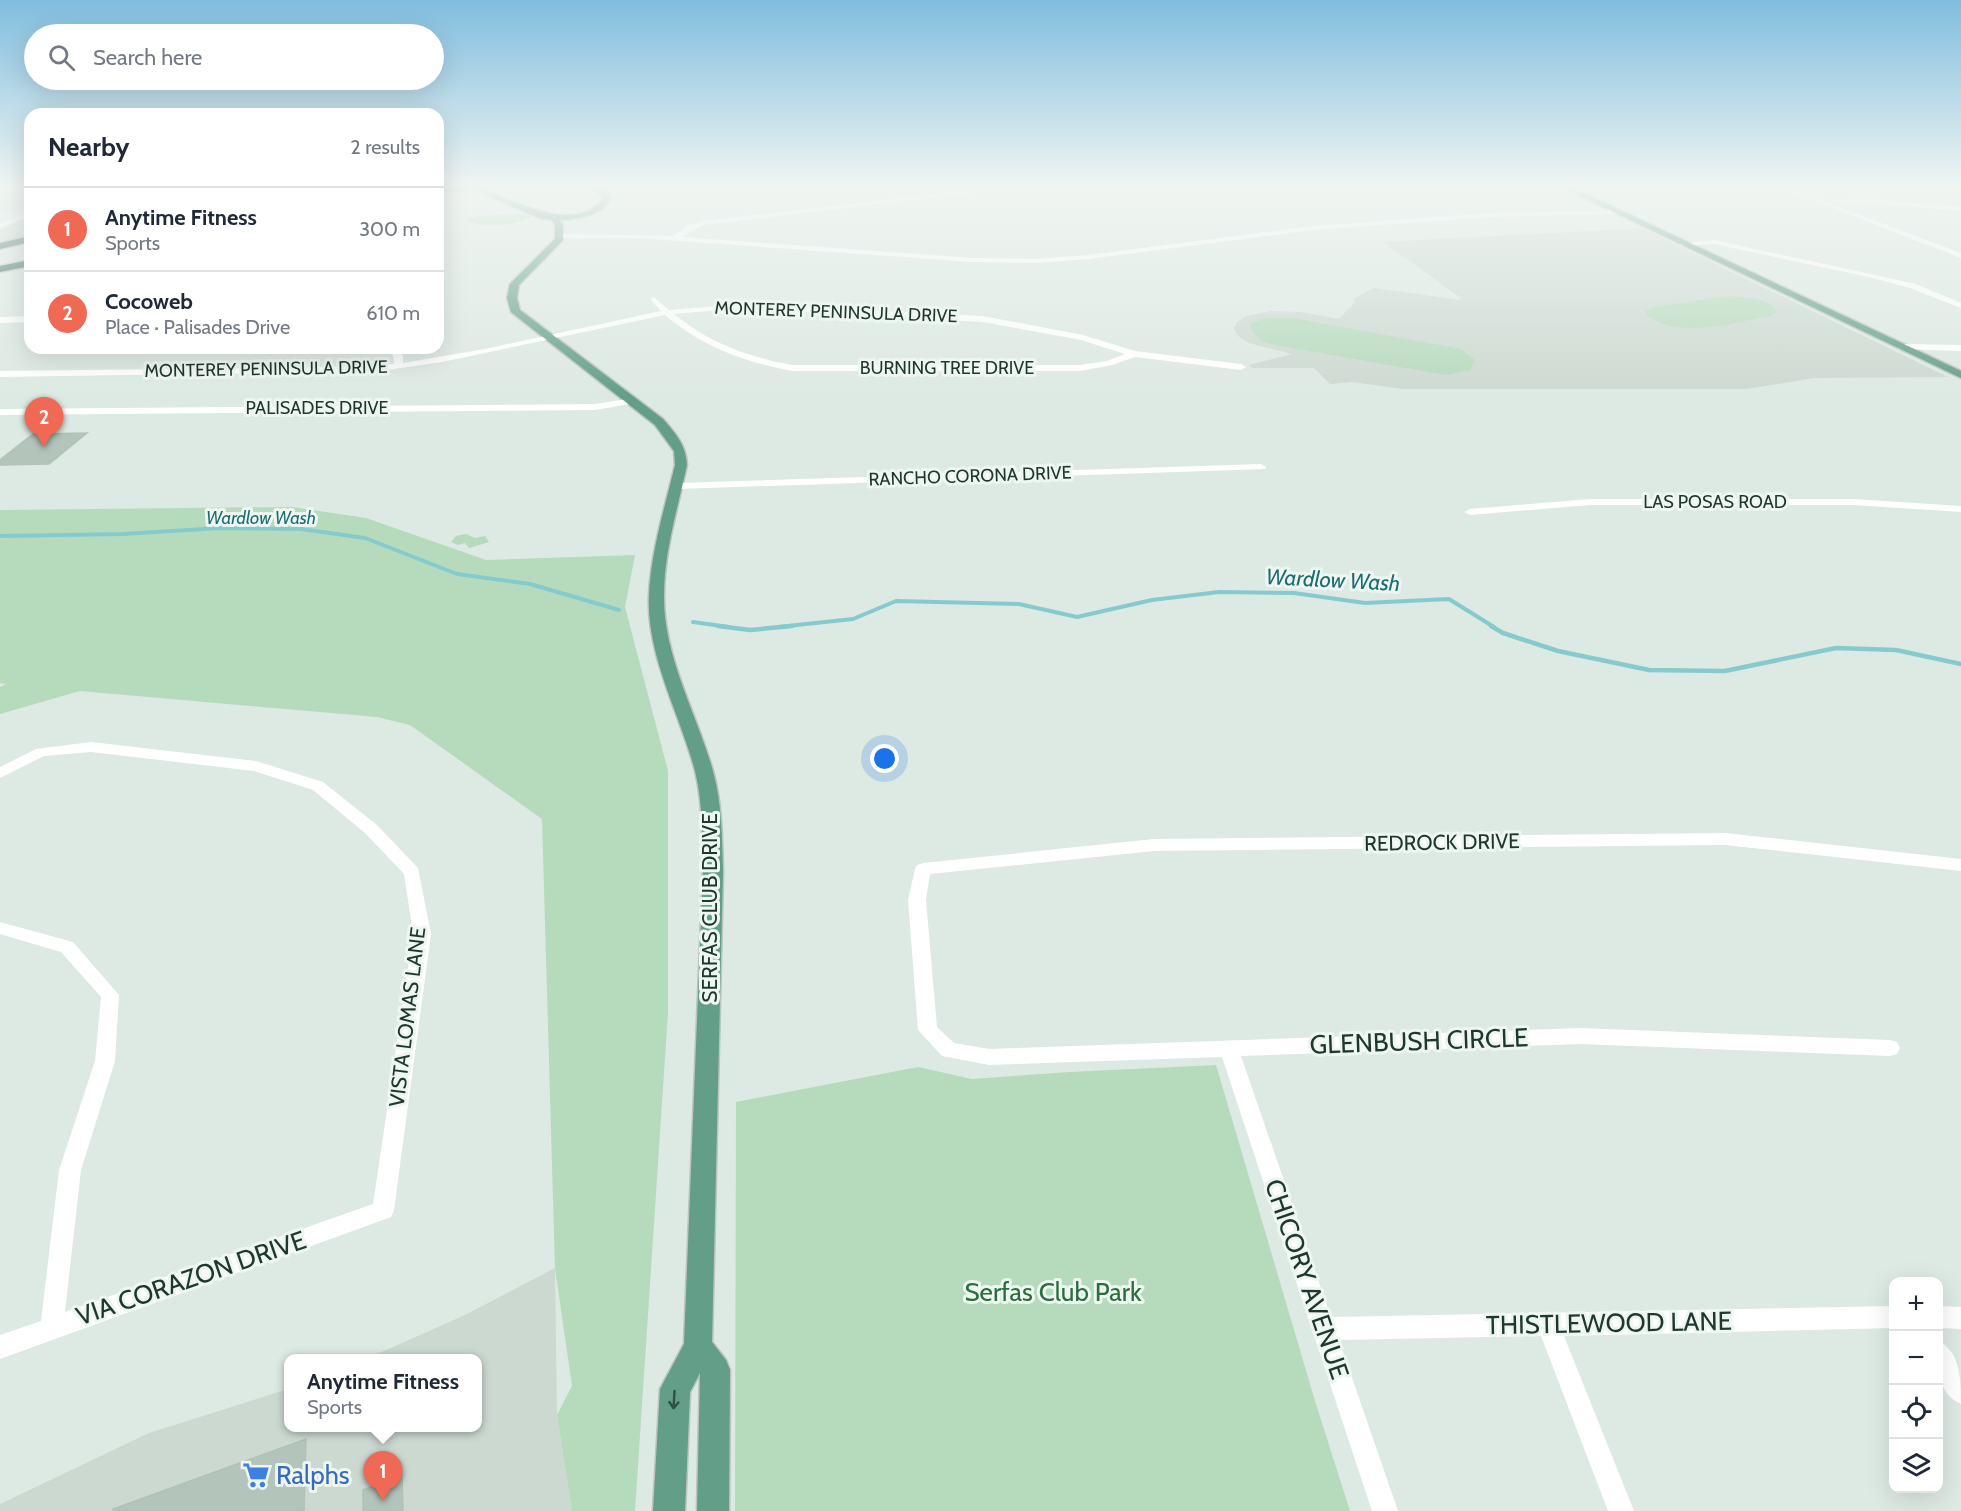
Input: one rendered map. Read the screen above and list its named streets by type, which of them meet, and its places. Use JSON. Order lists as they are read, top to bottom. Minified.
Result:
{"streets":{"main road":["SERFAS CLUB DRIVE"],"street":["MONTEREY PENINSULA DRIVE","BURNING TREE DRIVE","PALISADES DRIVE","RANCHO CORONA DRIVE","LAS POSAS ROAD","REDROCK DRIVE","VISTA LOMAS LANE","GLENBUSH CIRCLE","VIA CORAZON DRIVE","CHICORY AVENUE","THISTLEWOOD LANE"]},"crossings":[["MONTEREY PENINSULA DRIVE","BURNING TREE DRIVE"],["MONTEREY PENINSULA DRIVE","SERFAS CLUB DRIVE"],["PALISADES DRIVE","SERFAS CLUB DRIVE"],["RANCHO CORONA DRIVE","SERFAS CLUB DRIVE"],["REDROCK DRIVE","GLENBUSH CIRCLE"],["VISTA LOMAS LANE","VIA CORAZON DRIVE"],["GLENBUSH CIRCLE","CHICORY AVENUE"],["CHICORY AVENUE","THISTLEWOOD LANE"]],"water":["Wardlow Wash"],"parks":["Serfas Club Park"],"places":{"supermarket":["Ralphs"]},"page":{"search":"Search here","heading":["Nearby","2 results"],"list":[{"mark":"1","name":"Anytime Fitness","note":"Sports","value":"300 m"},{"mark":"2","name":"Cocoweb","note":"Place · Palisades Drive","value":"610 m"}],"pins":["2","1"],"map_buttons":["+","−"],"popup":["Anytime Fitness","Sports"]}}
